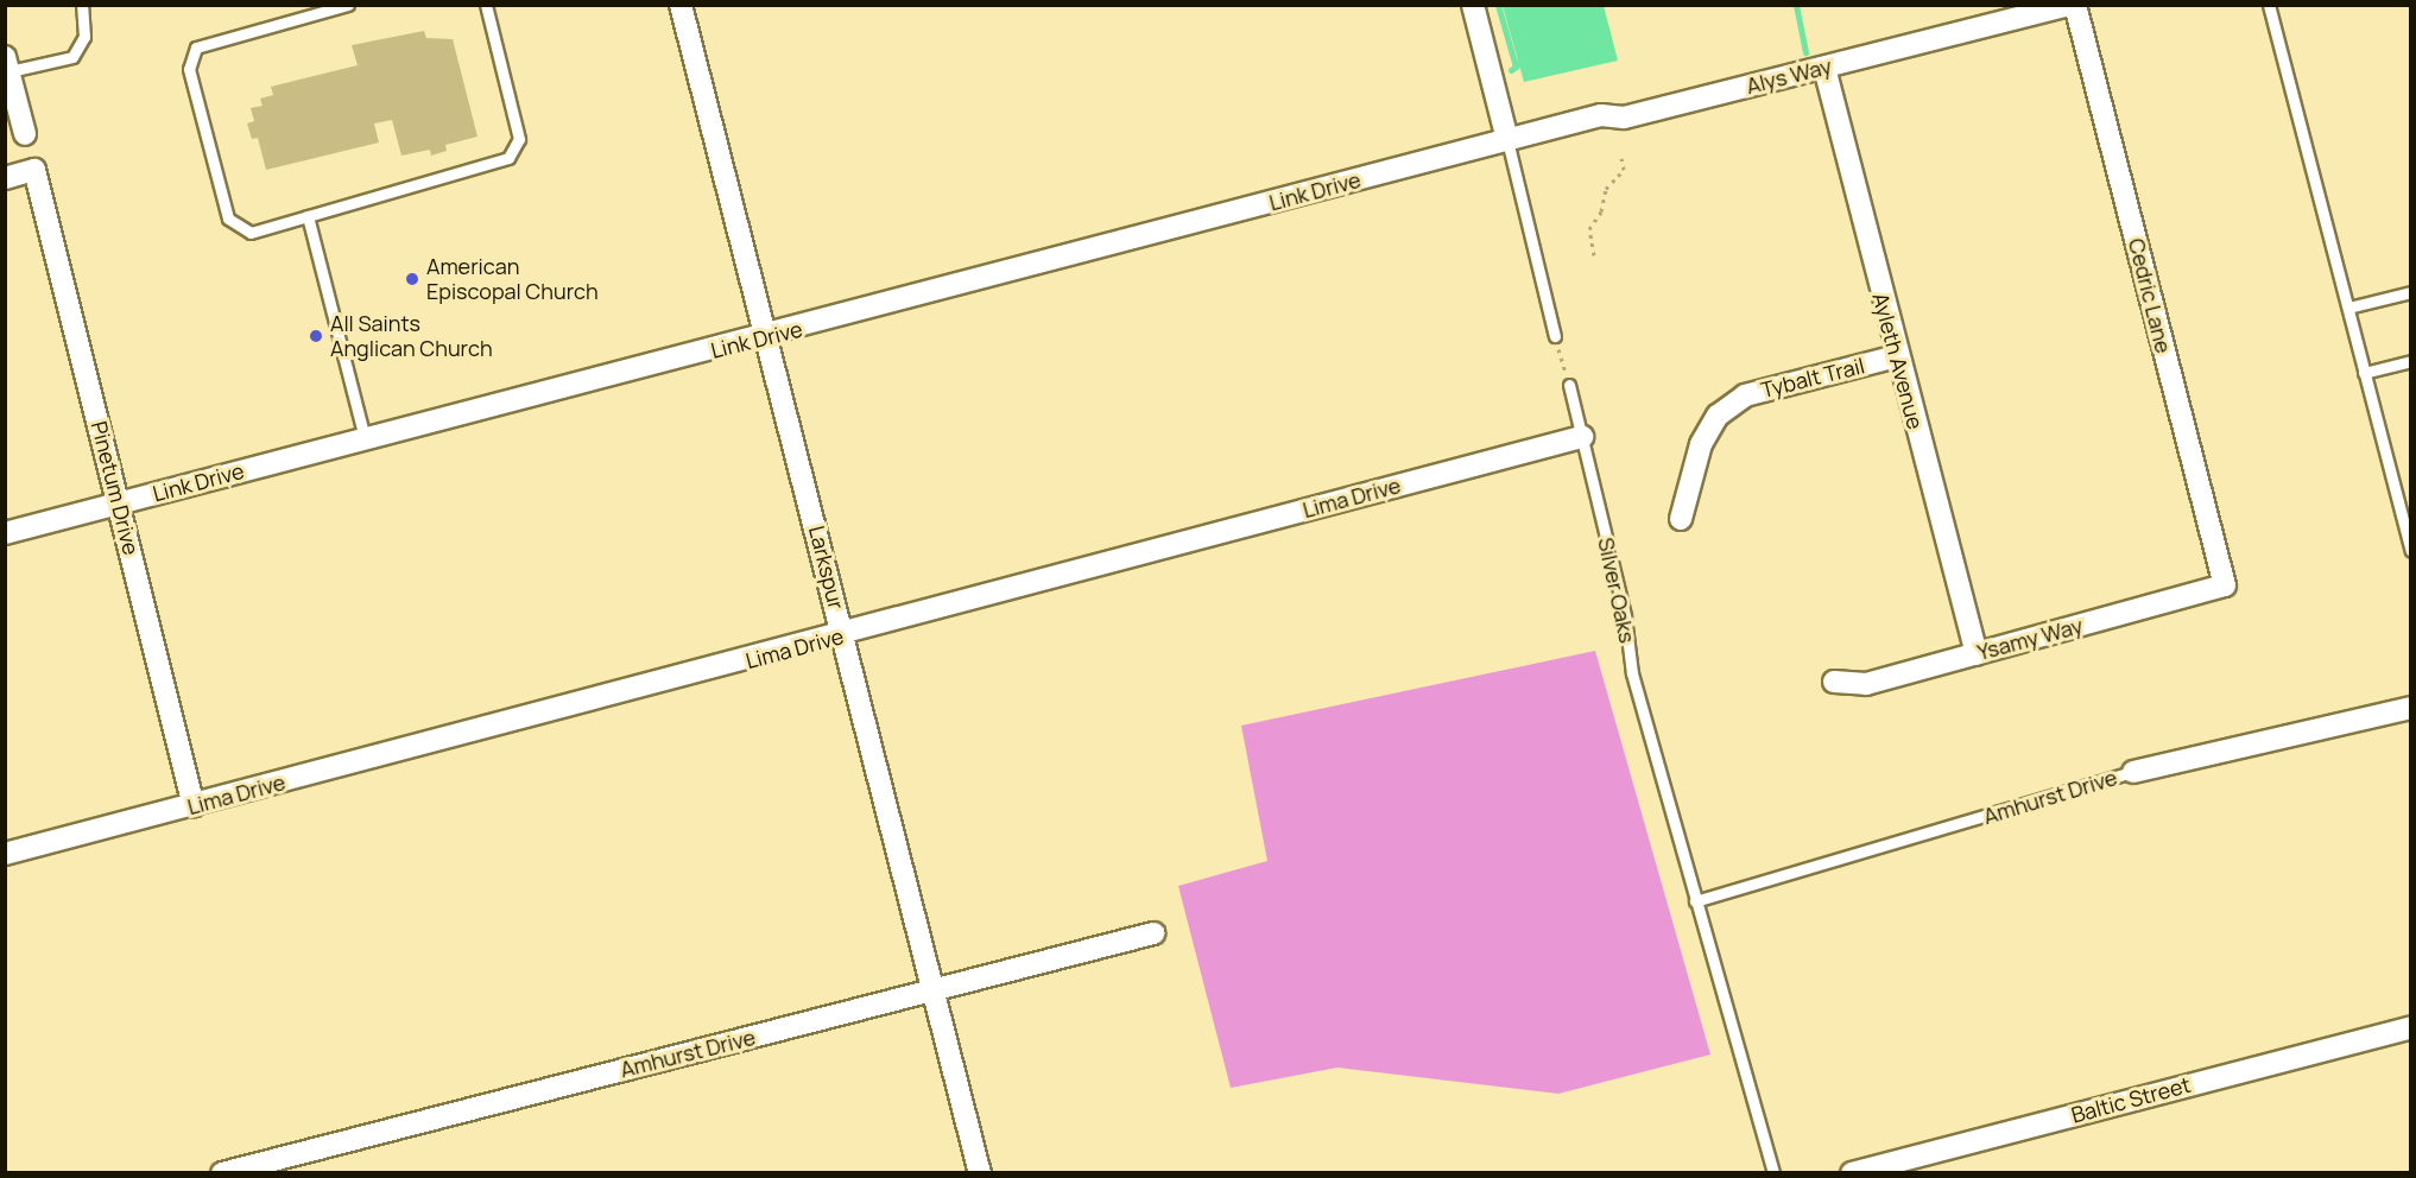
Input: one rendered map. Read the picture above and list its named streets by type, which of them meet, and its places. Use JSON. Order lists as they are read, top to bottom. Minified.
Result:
{"streets":{"street":["Alys Way","Link Drive","Cedric Lane","Ayleth Avenue","Tybalt Trail","Pinetum Drive","Lima Drive","Larkspur","Ysamy Way","Amhurst Drive","Baltic Street"],"lane":["Silver Oaks"]},"crossings":[["Alys Way","Link Drive"],["Alys Way","Cedric Lane"],["Alys Way","Ayleth Avenue"],["Link Drive","Pinetum Drive"],["Link Drive","Larkspur"],["Cedric Lane","Ysamy Way"],["Ayleth Avenue","Tybalt Trail"],["Ayleth Avenue","Ysamy Way"],["Pinetum Drive","Lima Drive"],["Lima Drive","Larkspur"],["Lima Drive","Silver Oaks"],["Larkspur","Amhurst Drive"],["Silver Oaks","Amhurst Drive"]],"places":["American Episcopal Church","All Saints Anglican Church"]}
